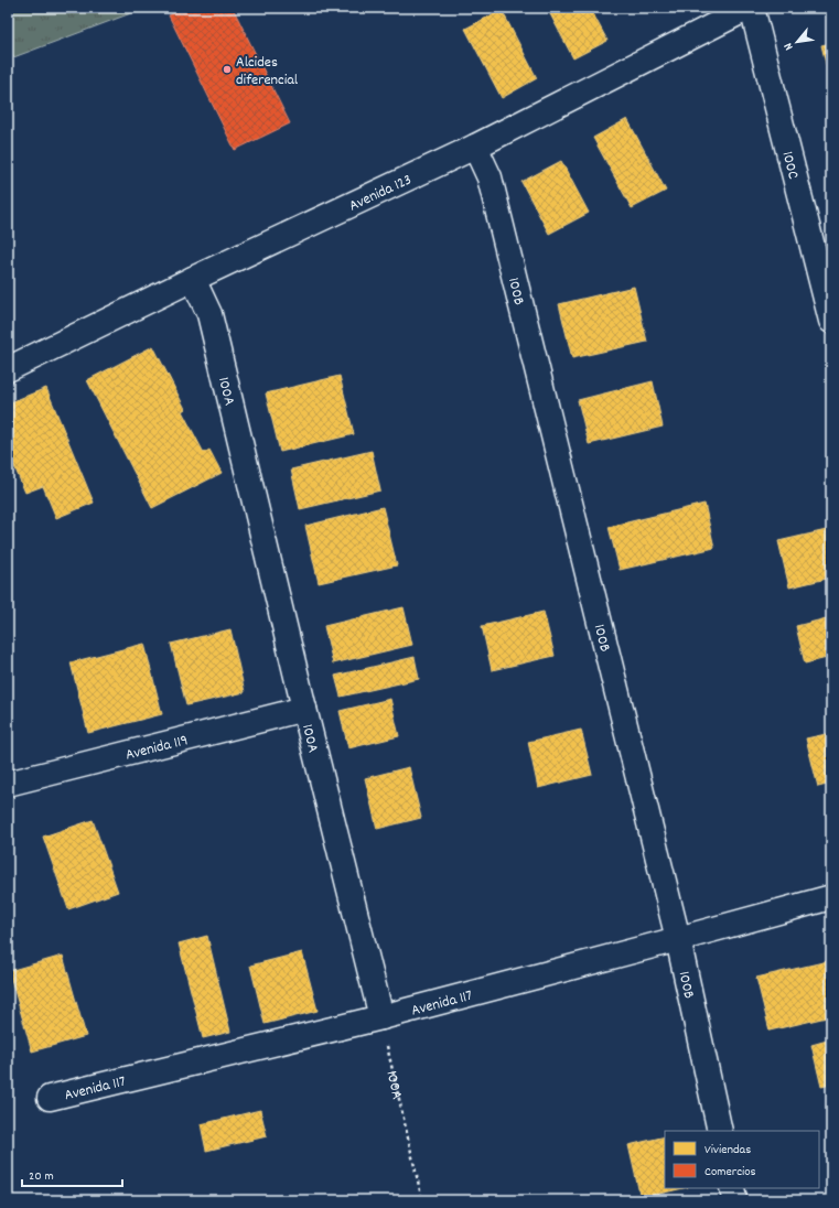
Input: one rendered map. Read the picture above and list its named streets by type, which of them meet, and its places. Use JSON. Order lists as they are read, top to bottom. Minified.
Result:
{"streets":{"street":["100C","Avenida 123","100B","100A","Avenida 119","Avenida 117"]},"crossings":[["100C","Avenida 123"],["Avenida 123","100B"],["Avenida 123","100A"],["100B","Avenida 117"],["100A","Avenida 119"],["100A","Avenida 117"]],"places":["Alcides diferencial"],"legend":["Viviendas","Comercios"],"scale_bar":"20 m","north":"bottom left"}
